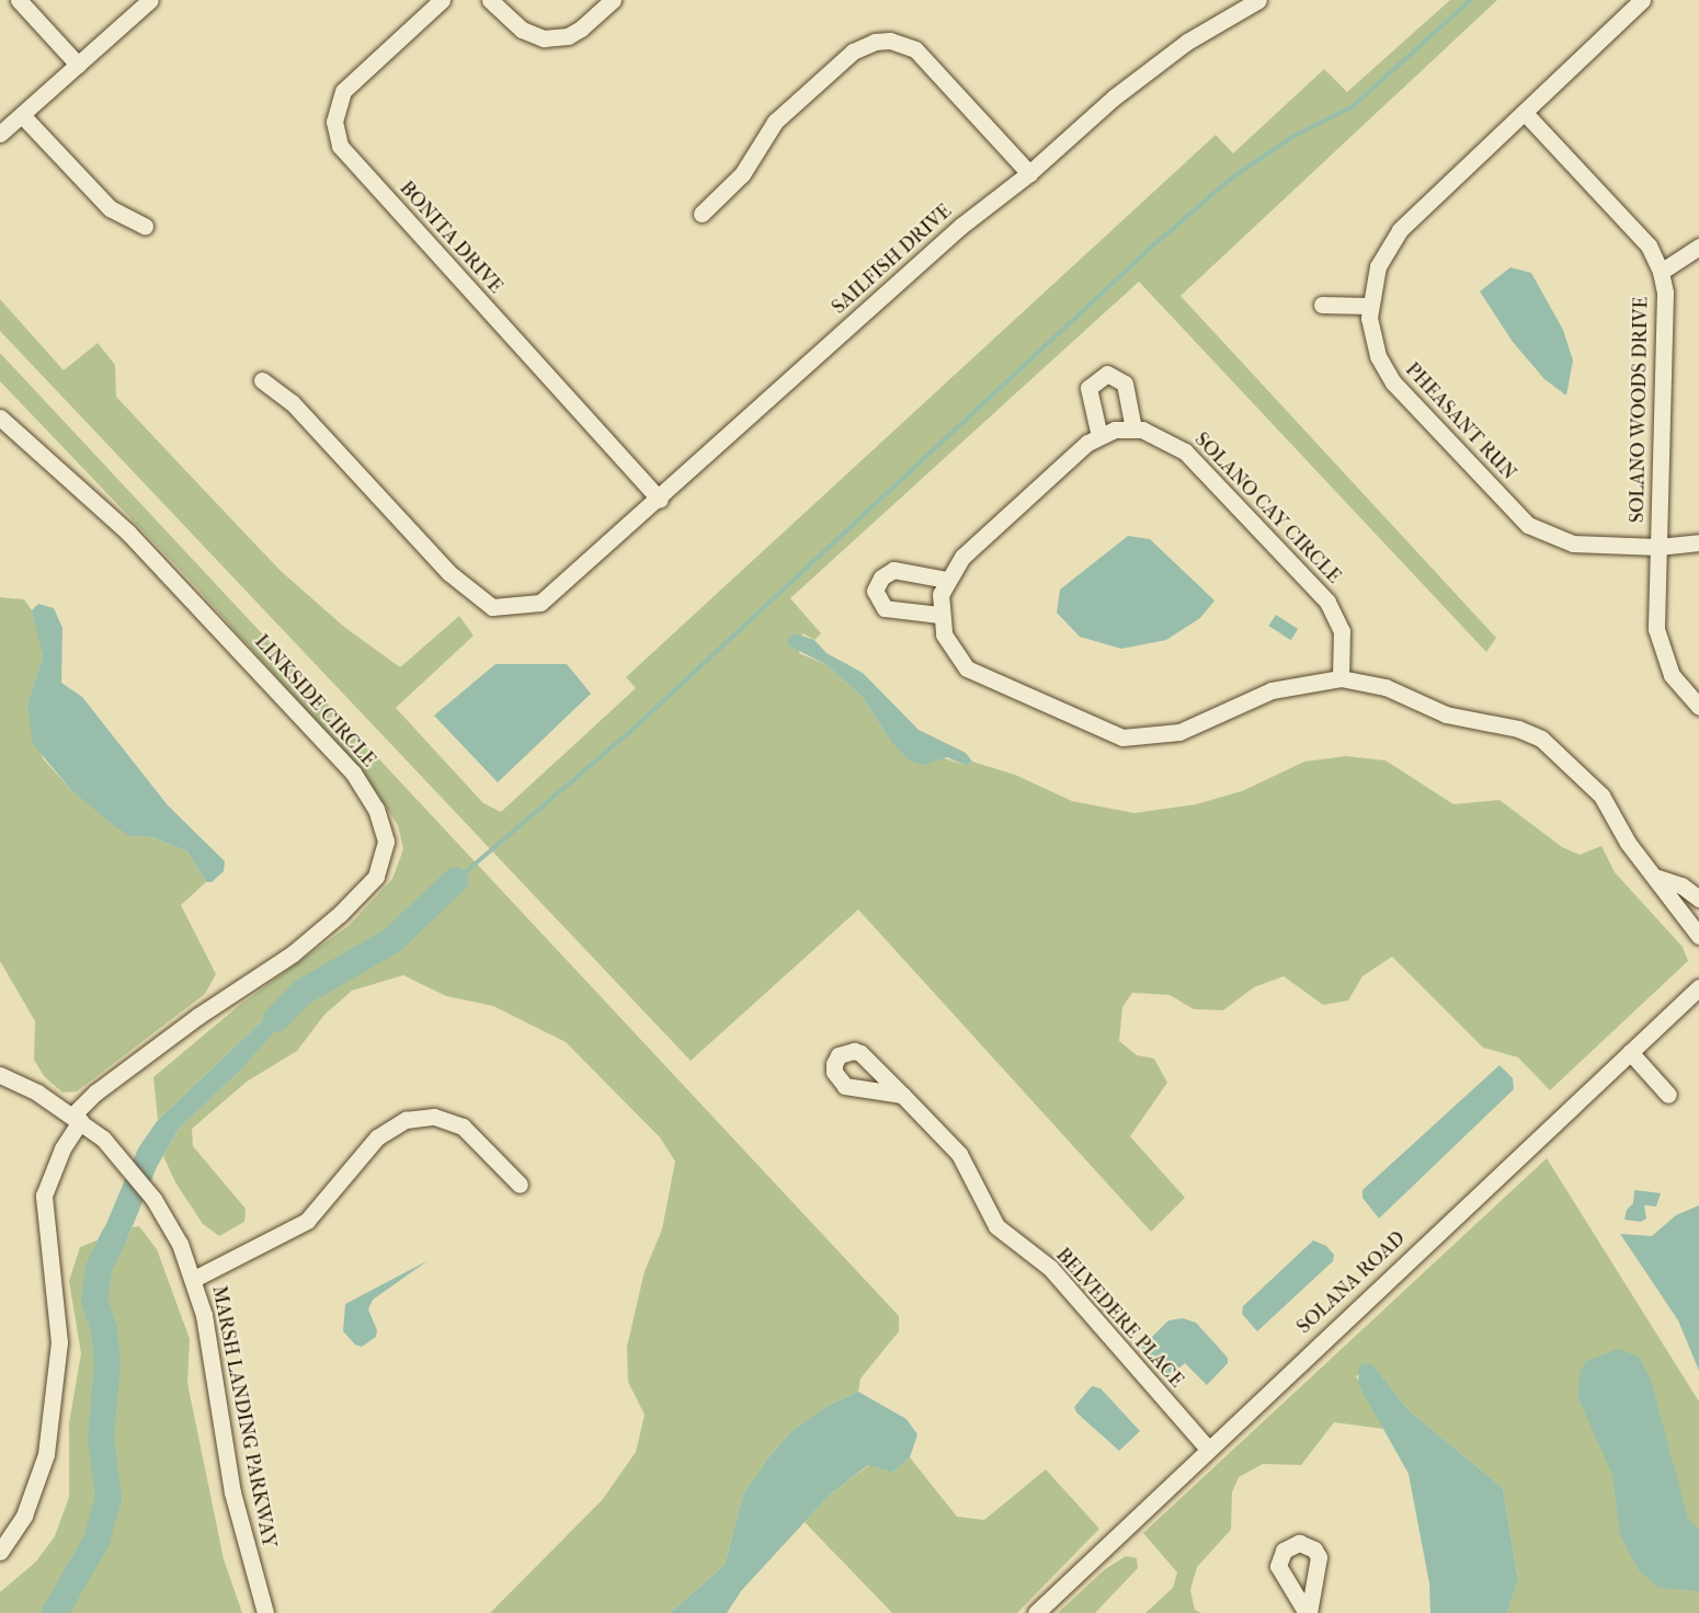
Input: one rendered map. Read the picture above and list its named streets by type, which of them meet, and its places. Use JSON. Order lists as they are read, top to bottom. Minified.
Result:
{"streets":{"street":["BONITA DRIVE","SAILFISH DRIVE","SOLANO WOODS DRIVE","PHEASANT RUN","SOLANO CAY CIRCLE","LINKSIDE CIRCLE","SOLANA ROAD","BELVEDERE PLACE","MARSH LANDING PARKWAY"]},"crossings":[["BONITA DRIVE","SAILFISH DRIVE"],["SOLANO WOODS DRIVE","PHEASANT RUN"],["LINKSIDE CIRCLE","MARSH LANDING PARKWAY"],["SOLANA ROAD","BELVEDERE PLACE"]]}
